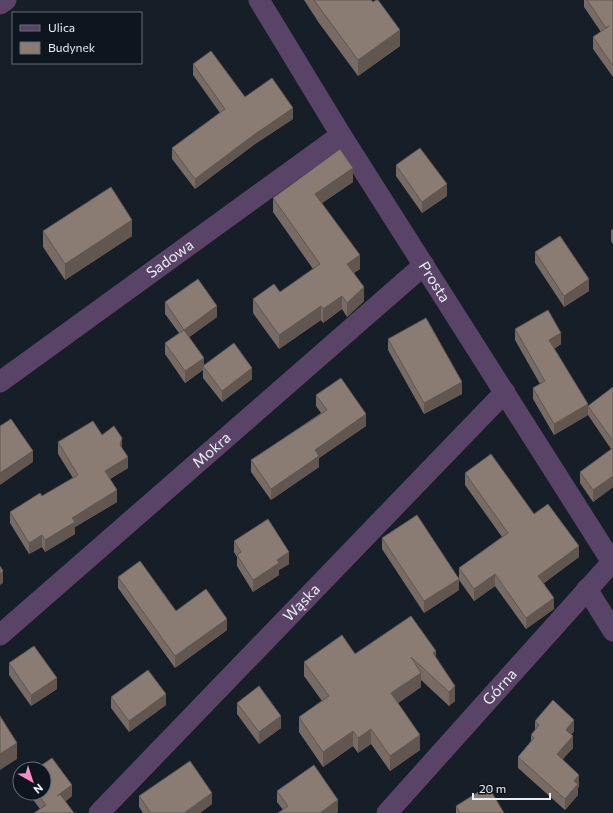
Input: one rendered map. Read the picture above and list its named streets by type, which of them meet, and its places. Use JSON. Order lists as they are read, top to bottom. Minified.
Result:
{"streets":{"street":["Sadowa","Prosta","Mokra","Wąska","Górna"]},"crossings":[["Sadowa","Prosta"],["Prosta","Mokra"],["Prosta","Wąska"],["Prosta","Górna"]],"legend":["Ulica","Budynek"],"scale_bar":"20 m","north":"bottom right"}
